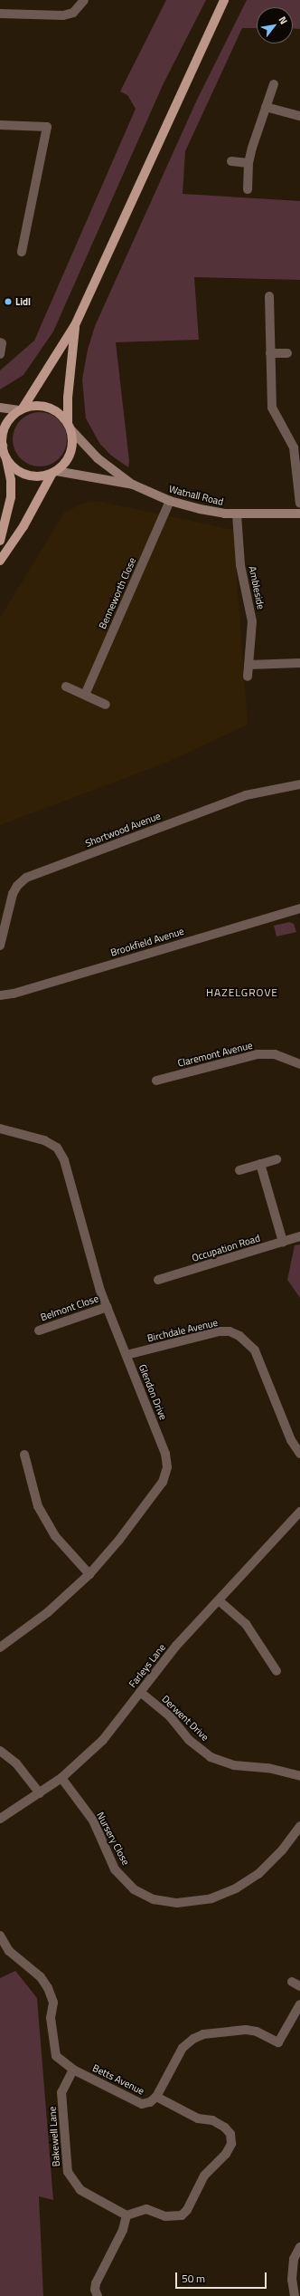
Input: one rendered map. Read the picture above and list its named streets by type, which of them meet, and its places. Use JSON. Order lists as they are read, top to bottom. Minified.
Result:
{"streets":{"main road":["Watnall Road"],"street":["Ambleside","Benneworth Close","Shortwood Avenue","Brookfield Avenue","Claremont Avenue","Occupation Road","Belmont Close","Birchdale Avenue","Glendon Drive","Farleys Lane","Derwent Drive","Nursery Close","Betts Avenue","Bakewell Lane"]},"crossings":[["Watnall Road","Ambleside"],["Watnall Road","Benneworth Close"],["Belmont Close","Glendon Drive"],["Birchdale Avenue","Glendon Drive"],["Farleys Lane","Derwent Drive"],["Farleys Lane","Nursery Close"],["Betts Avenue","Bakewell Lane"]],"districts":["HAZELGROVE"],"places":["Lidl"],"scale_bar":"50 m","north":"top right"}
